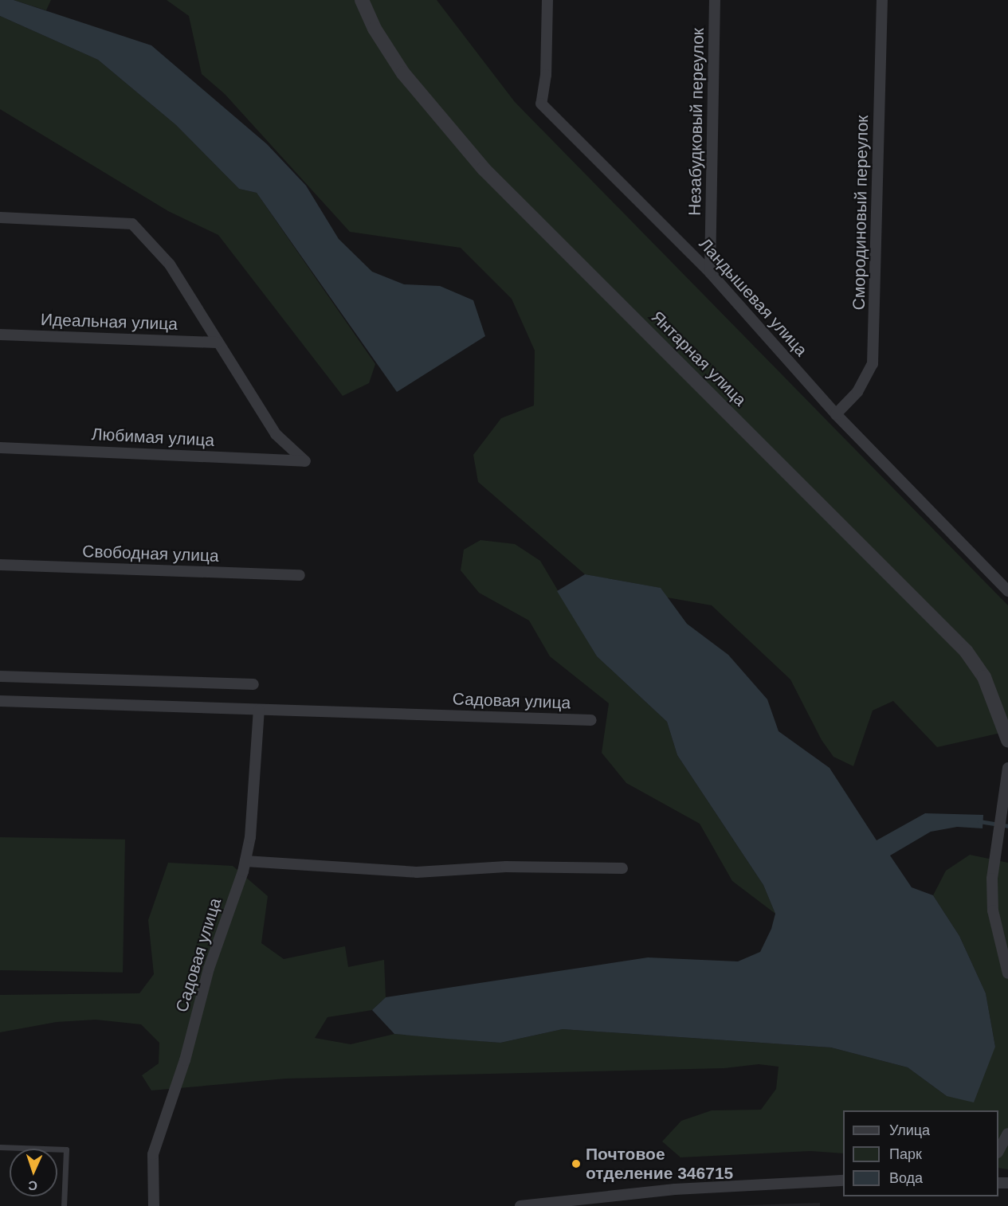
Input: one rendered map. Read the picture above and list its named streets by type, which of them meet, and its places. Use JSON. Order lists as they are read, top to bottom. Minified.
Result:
{"streets":{"street":["Незабудковый переулок","Смородиновый переулок","Ландышевая улица","Идеальная улица","Янтарная улица","Любимая улица","Свободная улица","Садовая улица"]},"crossings":[["Незабудковый переулок","Ландышевая улица"],["Смородиновый переулок","Ландышевая улица"],["Идеальная улица","Любимая улица"]],"places":["Почтовое отделение 346715"],"legend":["Улица","Парк","Вода"],"north":"bottom"}
